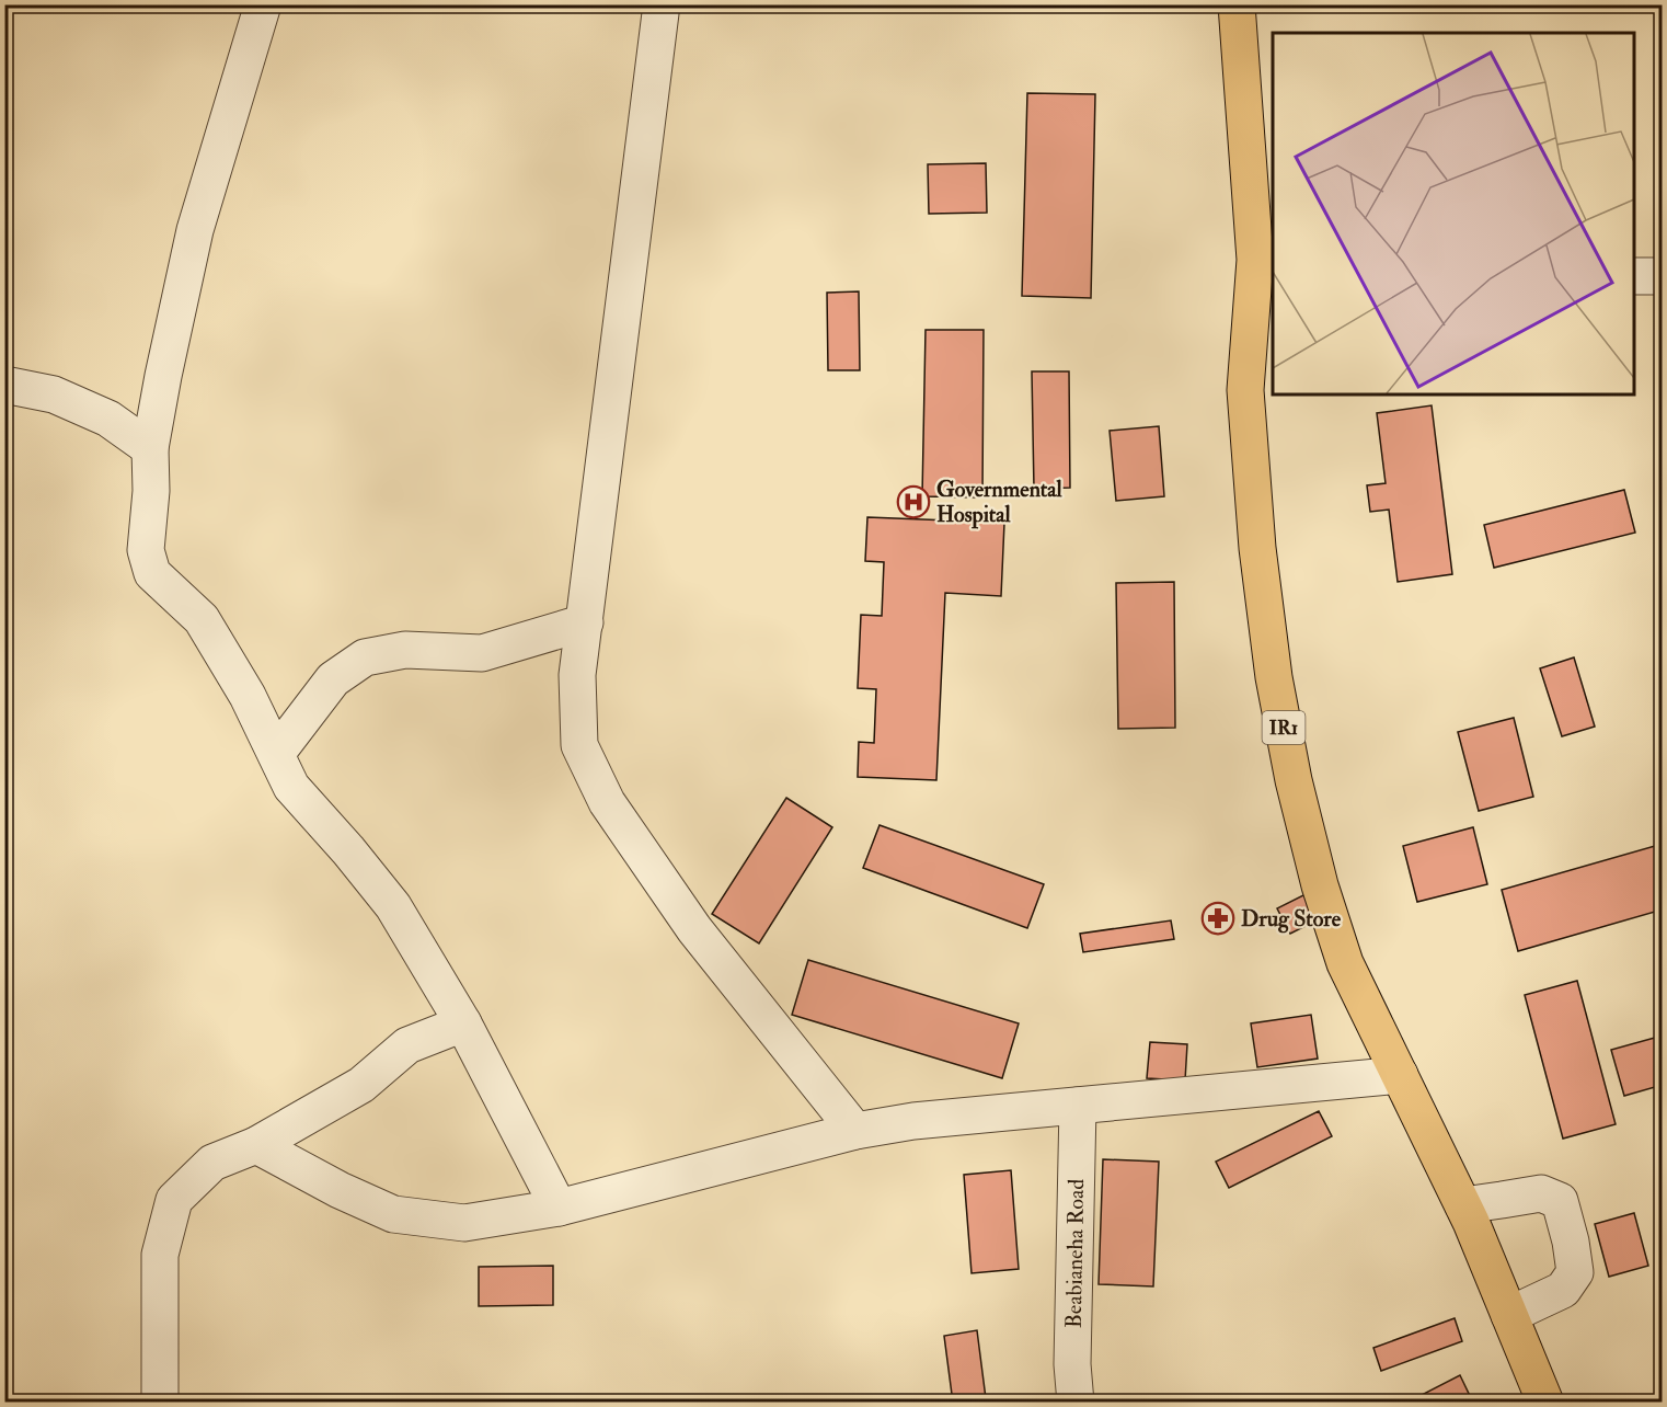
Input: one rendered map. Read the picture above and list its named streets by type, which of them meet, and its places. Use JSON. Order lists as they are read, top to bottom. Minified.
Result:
{"streets":{"main road":["IR1"],"street":["Beabianeha Road"]},"places":{"hospital":["Governmental Hospital"],"pharmacy":["Drug Store"]}}
